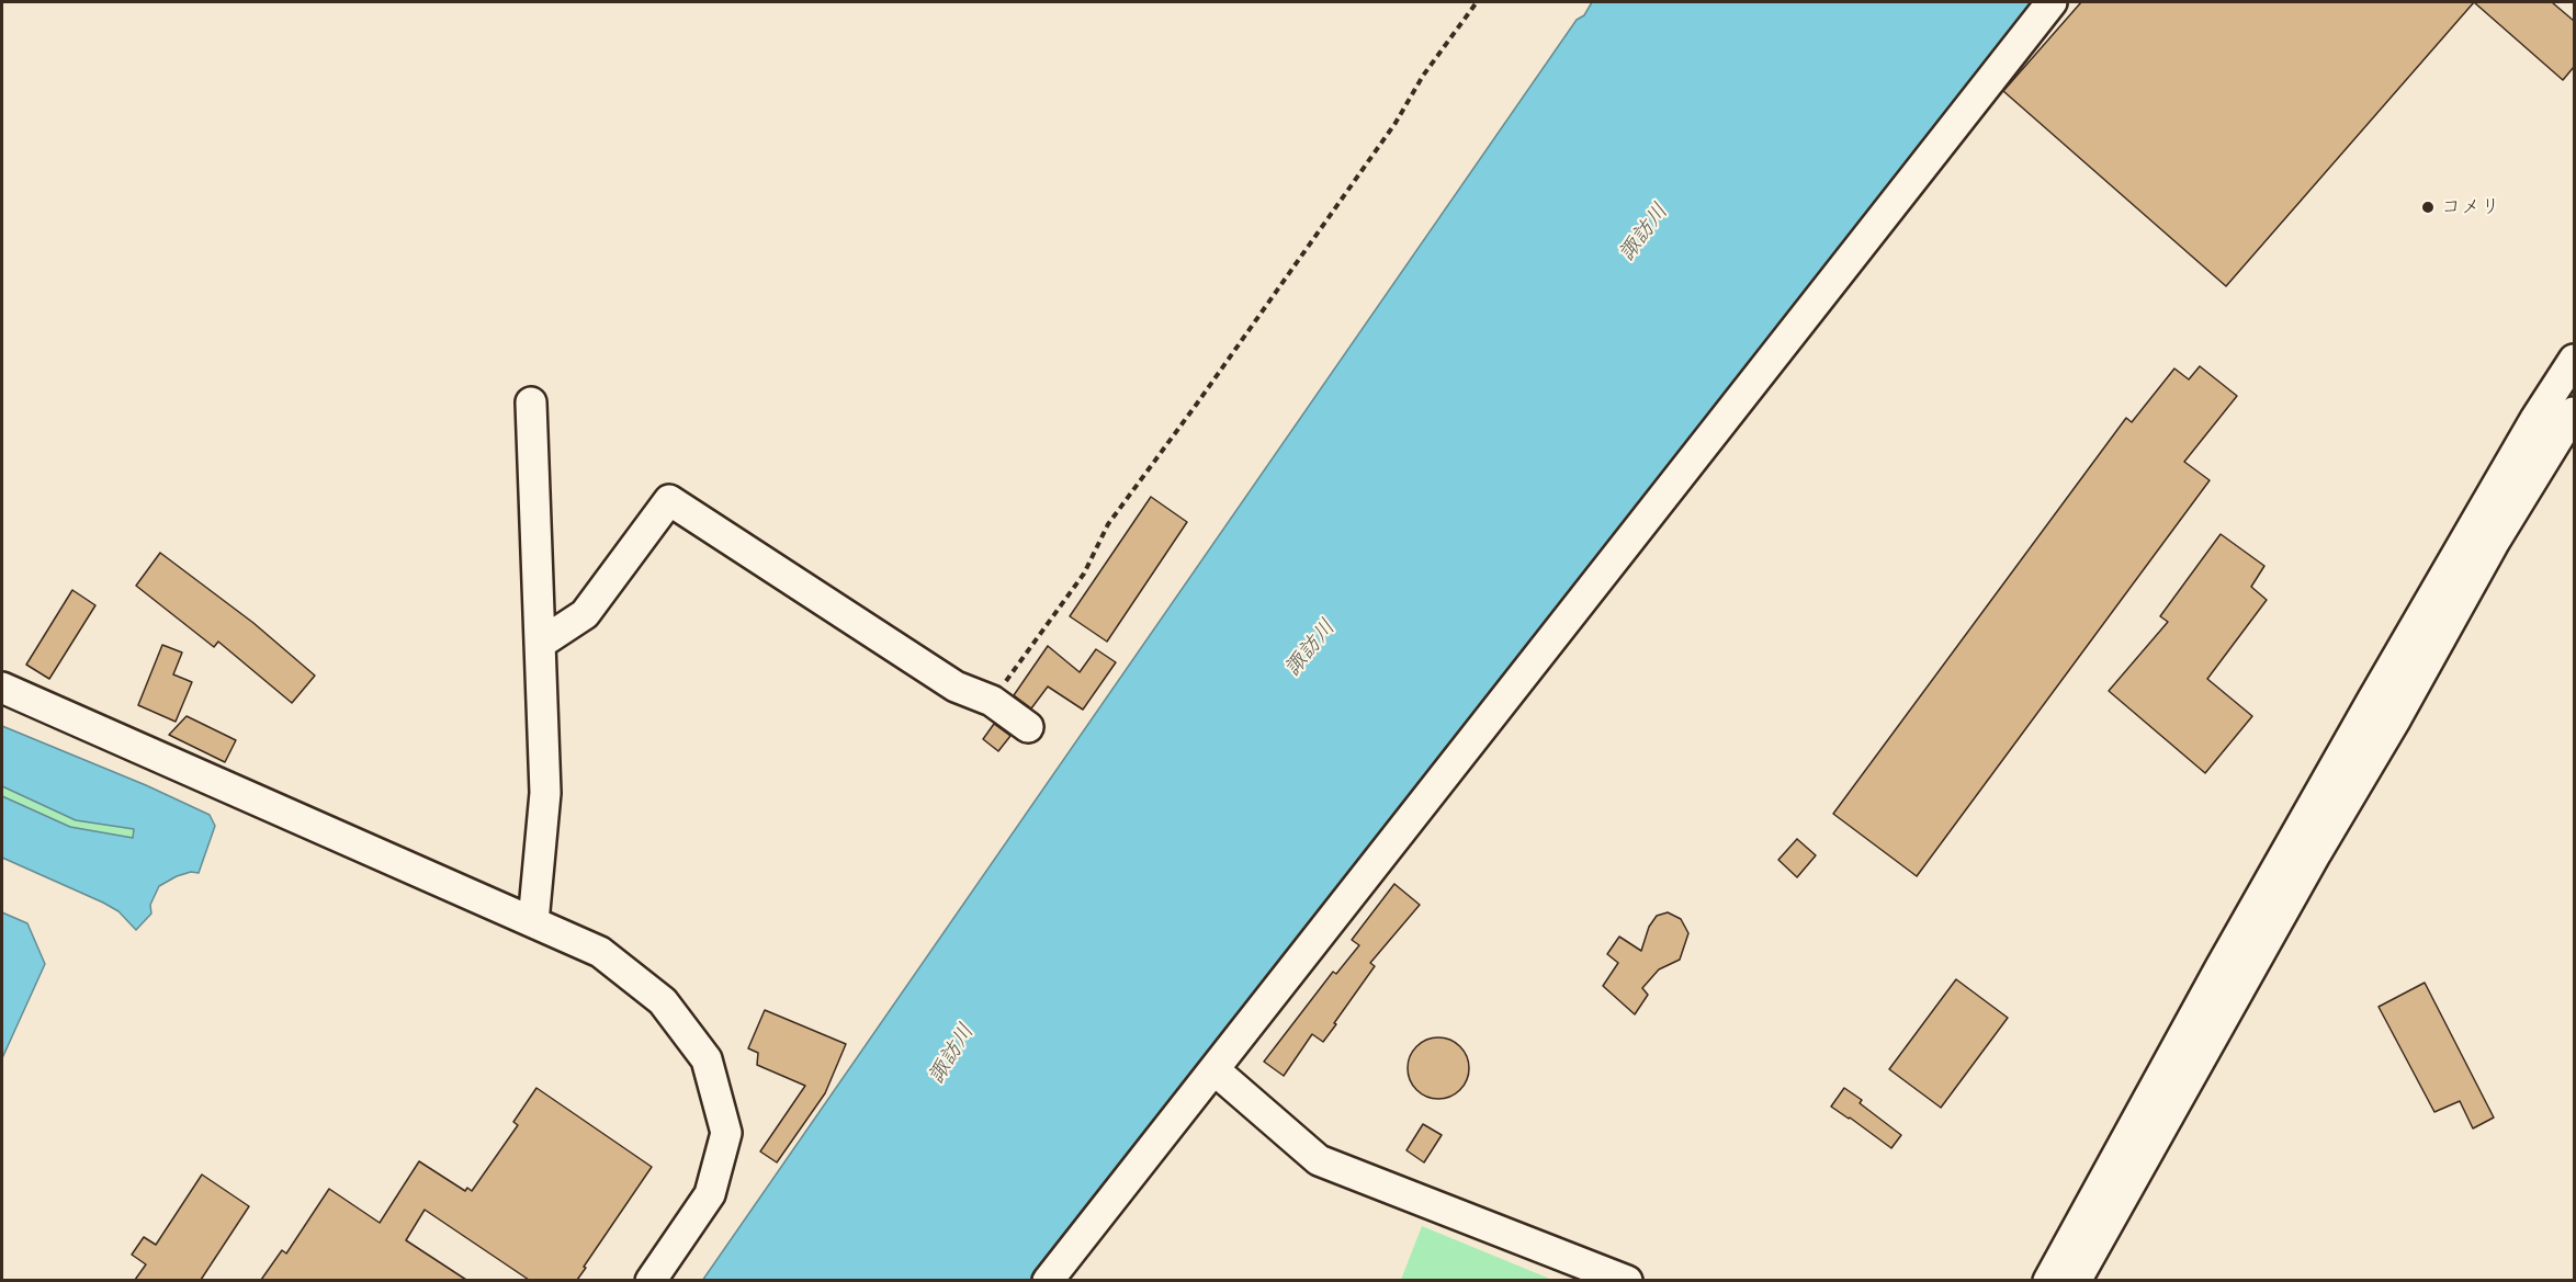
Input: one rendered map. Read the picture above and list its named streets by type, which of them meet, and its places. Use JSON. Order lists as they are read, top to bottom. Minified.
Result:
{"water":["諏訪川"],"places":["コメリ"]}
